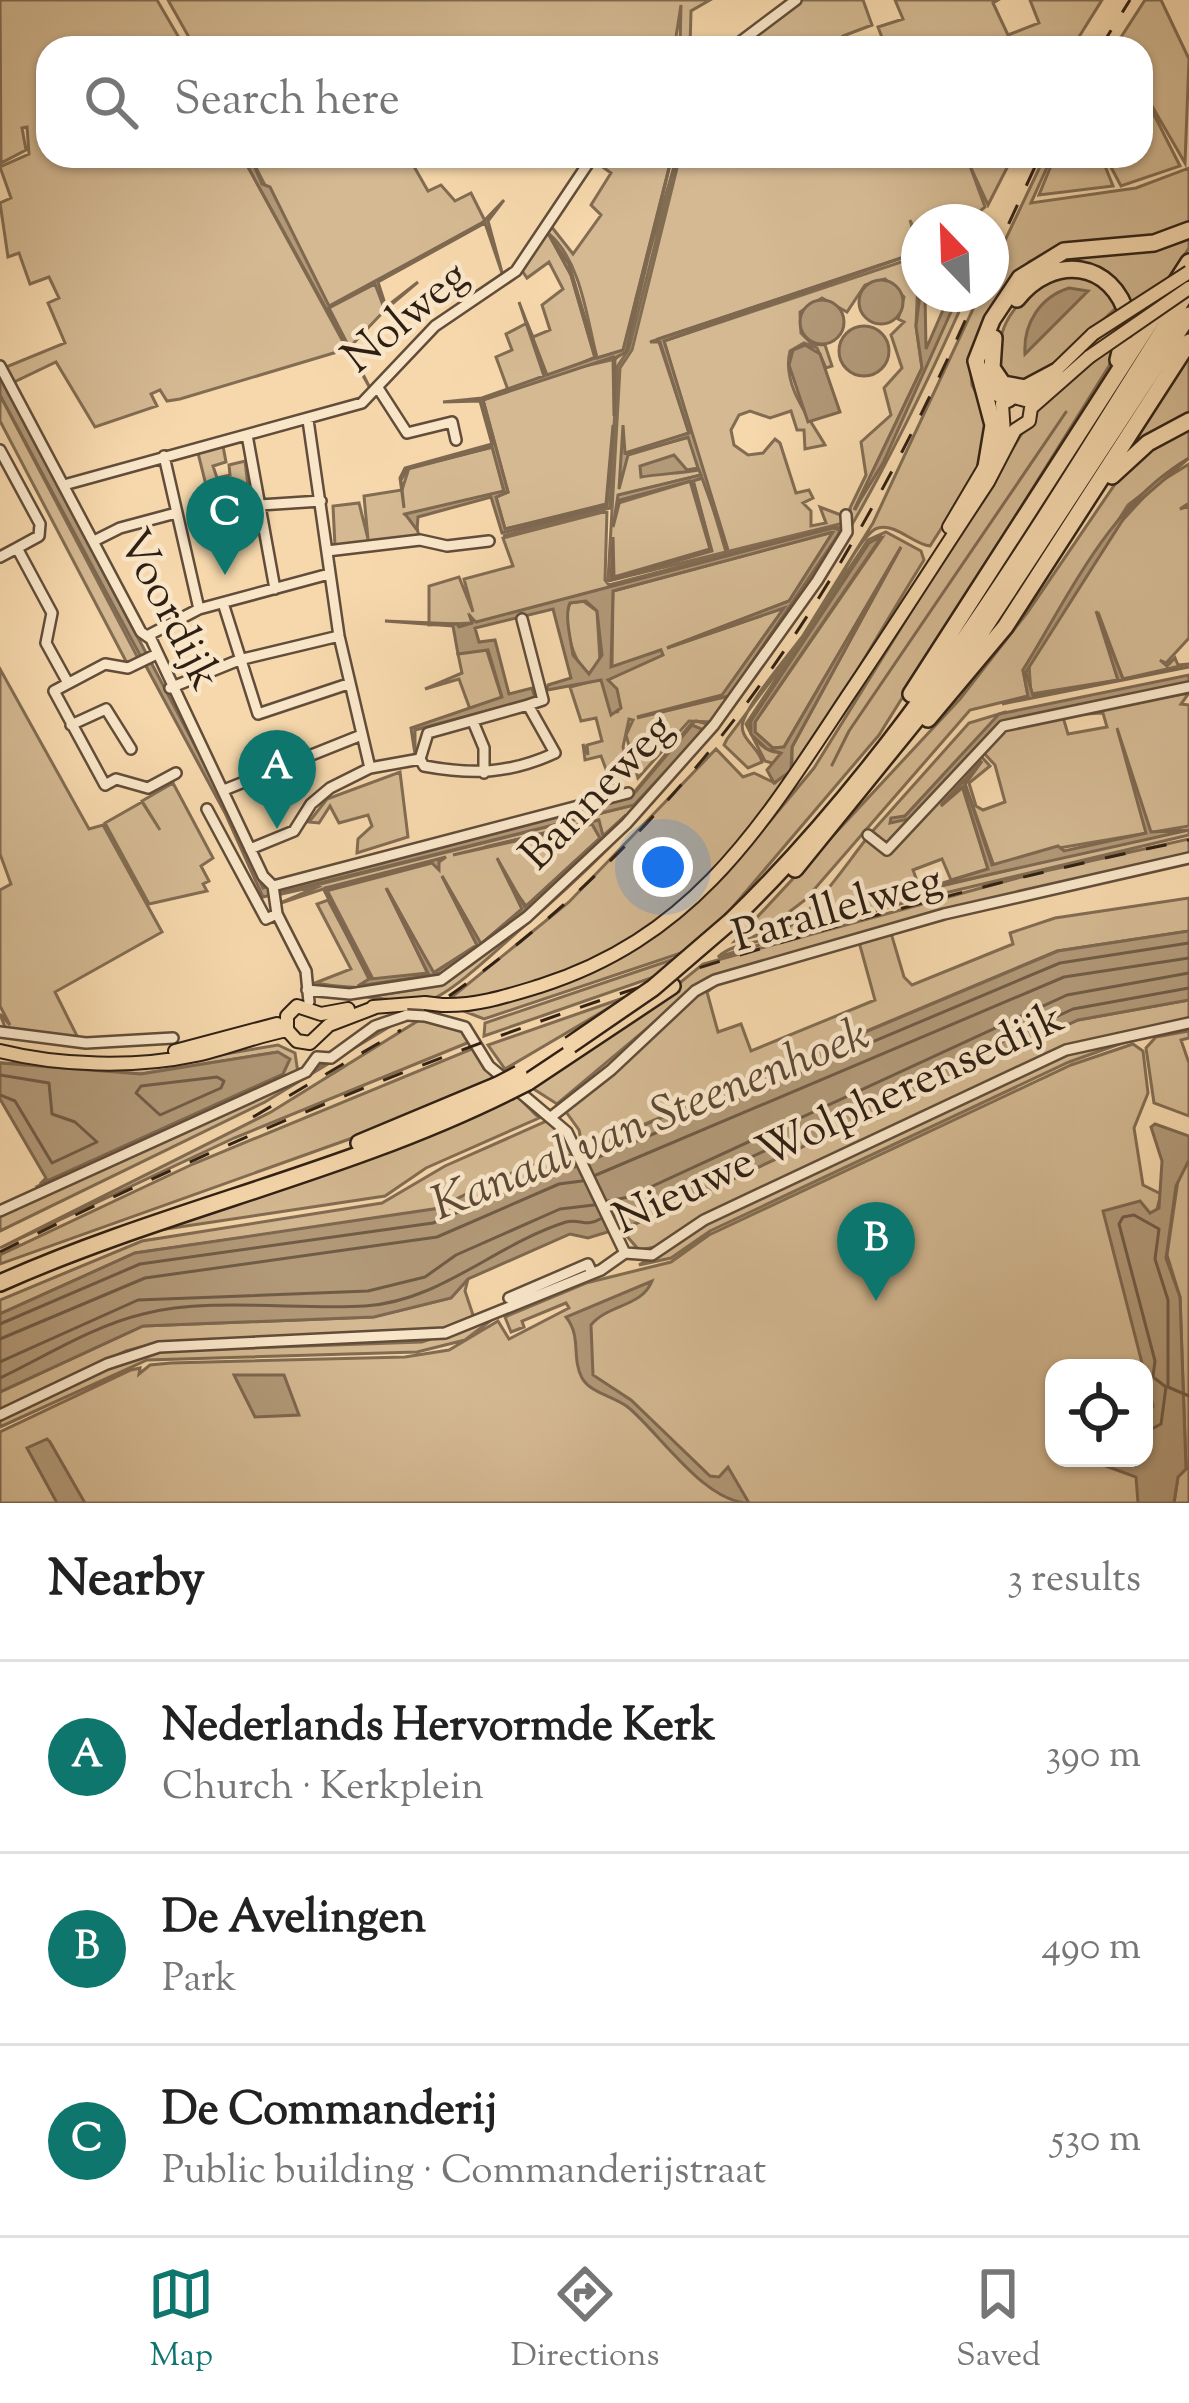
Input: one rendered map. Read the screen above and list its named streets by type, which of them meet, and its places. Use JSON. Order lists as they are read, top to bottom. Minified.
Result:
{"streets":{"street":["Nolweg","Voordijk","Banneweg","Parallelweg","Nieuwe Wolpherensedijk"]},"crossings":[["Nolweg","Voordijk"]],"water":["Kanaal van Steenenhoek"],"north":"top left","page":{"search":"Search here","pins":["C","A","B"],"heading":["Nearby","3 results"],"list":[{"mark":"A","name":"Nederlands Hervormde Kerk","note":"Church · Kerkplein","value":"390 m"},{"mark":"B","name":"De Avelingen","note":"Park","value":"490 m"},{"mark":"C","name":"De Commanderij","note":"Public building · Commanderijstraat","value":"530 m"}],"nav":["Map","Directions","Saved"]}}
